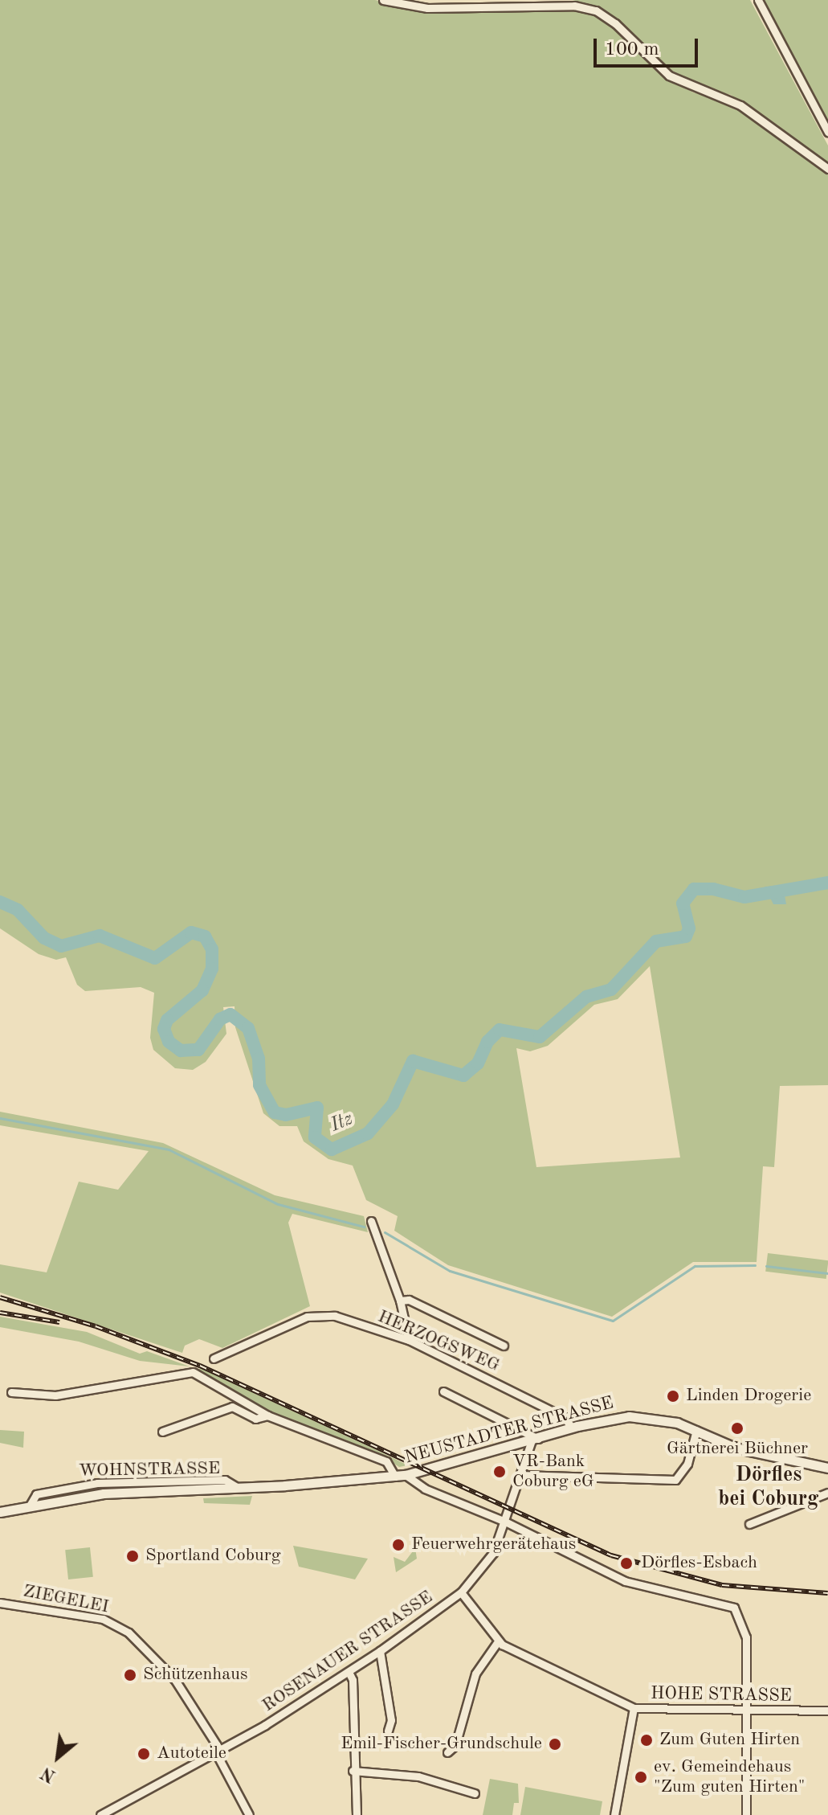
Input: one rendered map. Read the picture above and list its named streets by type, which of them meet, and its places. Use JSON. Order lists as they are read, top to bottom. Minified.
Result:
{"streets":{"street":["HERZOGSWEG","NEUSTADTER STRASSE","ZIEGELEI","ROSENAUER STRASSE","HOHE STRASSE"]},"crossings":[["HERZOGSWEG","NEUSTADTER STRASSE"],["NEUSTADTER STRASSE","ROSENAUER STRASSE"],["ZIEGELEI","ROSENAUER STRASSE"],["ROSENAUER STRASSE","HOHE STRASSE"]],"districts":["Dörfles bei Coburg"],"water":["Itz"],"places":["Linden Drogerie","Gärtnerei Büchner","VR-Bank Coburg eG","Feuerwehrgerätehaus","Sportland Coburg","Dörfles-Esbach","Schützenhaus","Zum Guten Hirten","Emil-Fischer-Grundschule","Autoteile","ev. Gemeindehaus \"Zum guten Hirten\""],"scale_bar":"100 m","north":"bottom left"}
